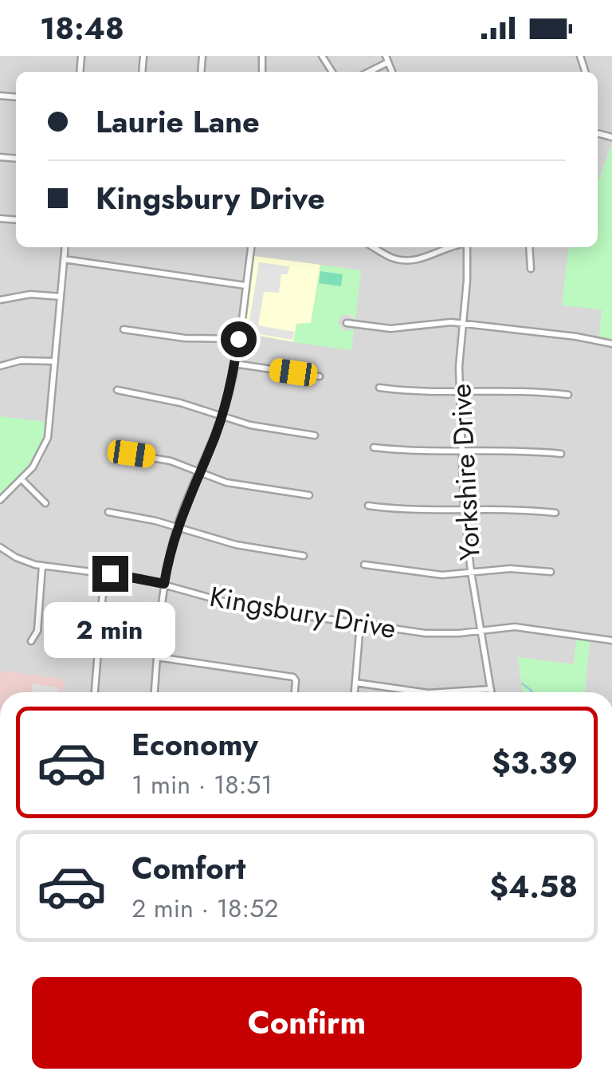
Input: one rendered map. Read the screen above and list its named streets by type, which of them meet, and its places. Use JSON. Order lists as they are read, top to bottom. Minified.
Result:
{"streets":{"street":["Yorkshire Drive","Kingsbury Drive"]},"crossings":[["Yorkshire Drive","Kingsbury Drive"]],"page":{"status":"18:48","banner":["Laurie Lane","Kingsbury Drive"],"bubble":"2 min","list":[{"name":"Economy","note":"1 min · 18:51","value":"$3.39"},{"name":"Comfort","note":"2 min · 18:52","value":"$4.58"}],"buttons":"Confirm"}}
